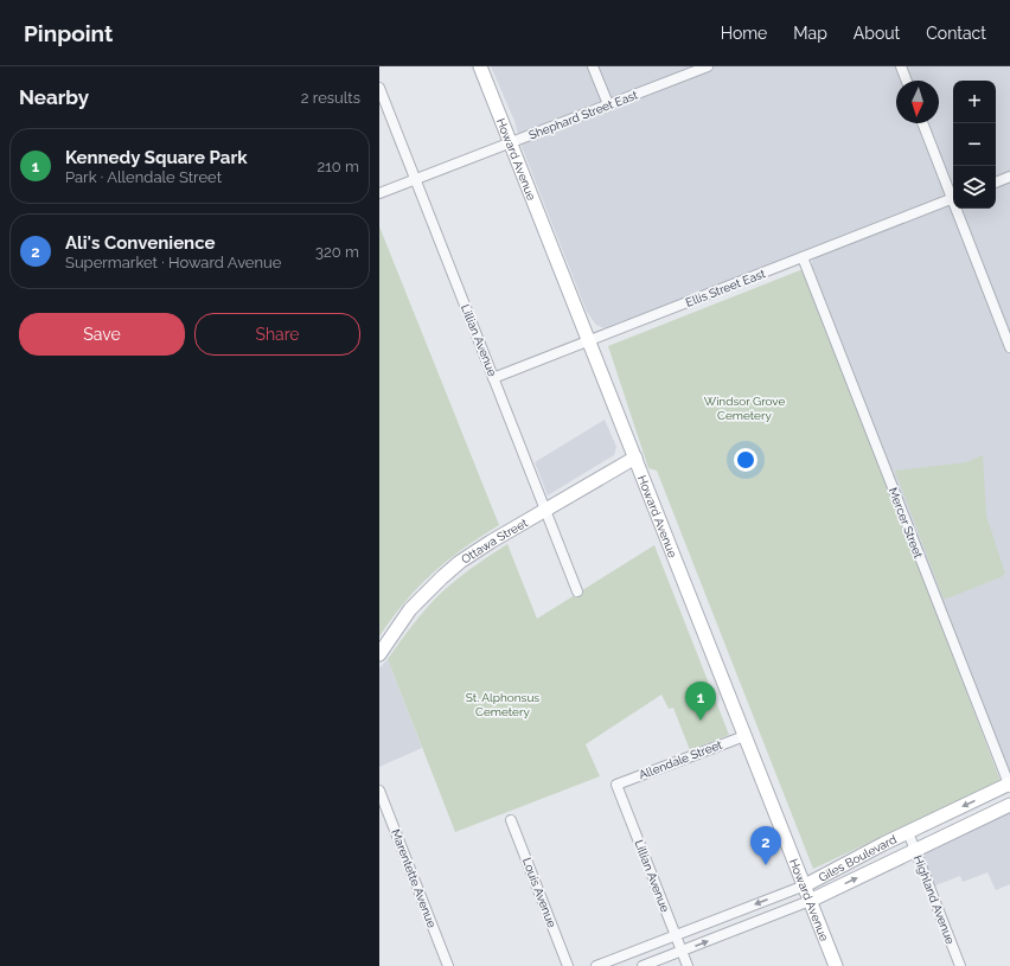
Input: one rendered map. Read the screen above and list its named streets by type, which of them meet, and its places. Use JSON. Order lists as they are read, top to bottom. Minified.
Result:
{"streets":{"main road":["Howard Avenue","Ottawa Street","Giles Boulevard"],"street":["Shephard Street East","Ellis Street East","Lillian Avenue","Mercer Street","Allendale Street","Marentette Avenue","Louis Avenue","Highland Avenue"]},"crossings":[["Shephard Street East","Howard Avenue"],["Shephard Street East","Lillian Avenue"],["Howard Avenue","Ellis Street East"],["Howard Avenue","Ottawa Street"],["Howard Avenue","Allendale Street"],["Howard Avenue","Giles Boulevard"],["Ellis Street East","Lillian Avenue"],["Ellis Street East","Mercer Street"],["Lillian Avenue","Ottawa Street"],["Lillian Avenue","Allendale Street"],["Lillian Avenue","Giles Boulevard"],["Mercer Street","Giles Boulevard"],["Giles Boulevard","Highland Avenue"]],"parks":["Windsor Grove Cemetery","St. Alphonsus Cemetery"],"north":"bottom","page":{"header":"Pinpoint","nav":["Home","Map","About","Contact"],"heading":["Nearby","2 results"],"map_buttons":["+","−"],"list":[{"mark":"1","name":"Kennedy Square Park","note":"Park · Allendale Street","value":"210 m"},{"mark":"2","name":"Ali's Convenience","note":"Supermarket · Howard Avenue","value":"320 m"}],"buttons":["Save","Share"],"pins":["1","2"]}}
